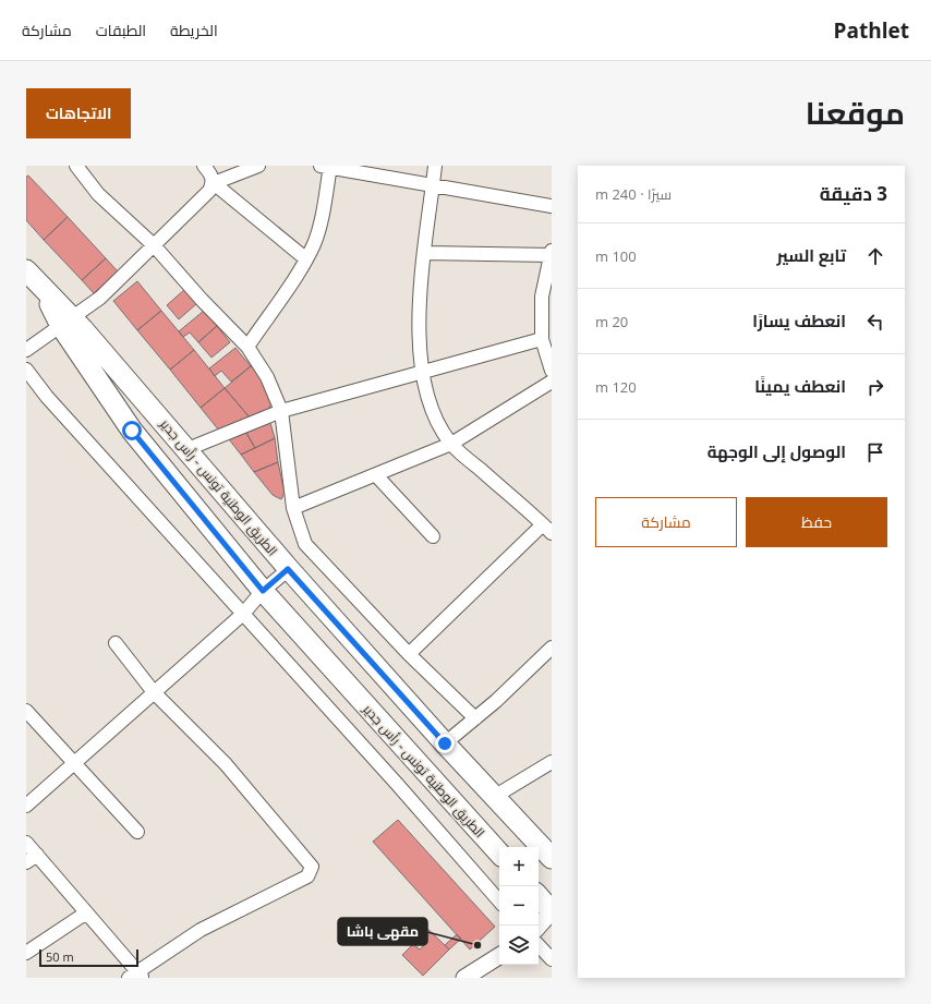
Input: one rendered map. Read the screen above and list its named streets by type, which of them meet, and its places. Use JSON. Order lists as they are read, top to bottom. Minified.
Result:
{"streets":{"main road":["الطريق الوطنية تونس - رأس جدير"]},"places":["مقهى باشا"],"scale_bar":"50 m","page":{"header":"Pathlet","nav":["الخريطة","الطبقات","مشاركة"],"title":"موقعنا","buttons":["الاتجاهات",["حفظ","مشاركة"]],"heading":["3 دقيقة","سيرًا · 240 m"],"list":[["تابع السير","100 m"],["انعطف يسارًا","20 m"],["انعطف يمينًا","120 m"],"الوصول إلى الوجهة"],"map_buttons":["+","−"],"scale":"50 m"}}
